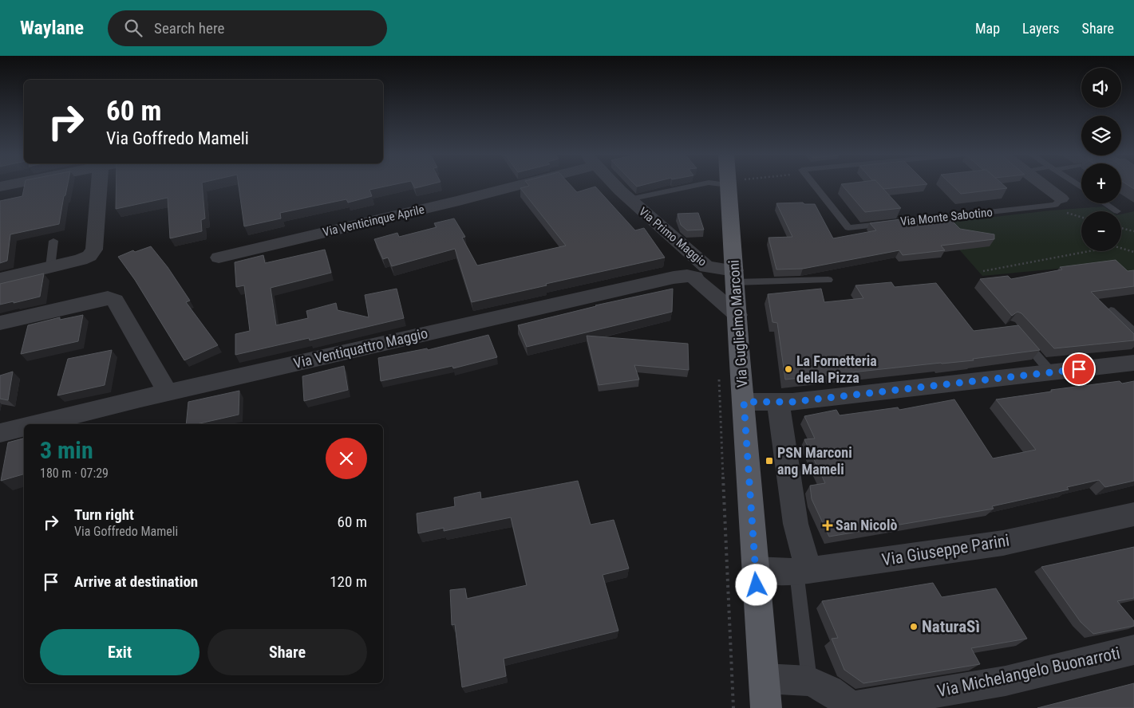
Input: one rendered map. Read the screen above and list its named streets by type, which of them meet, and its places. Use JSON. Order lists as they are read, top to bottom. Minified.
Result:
{"streets":{"main road":["Via Guglielmo Marconi"],"street":["Via Venticinque Aprile","Via Primo Maggio","Via Ventiquattro Maggio","Via Giuseppe Parini","Via Michelangelo Buonarroti"],"lane":["Via Monte Sabotino"]},"crossings":[["Via Primo Maggio","Via Ventiquattro Maggio"],["Via Guglielmo Marconi","Via Ventiquattro Maggio"],["Via Guglielmo Marconi","Via Giuseppe Parini"],["Via Guglielmo Marconi","Via Michelangelo Buonarroti"]],"places":{"other":["La Fornetteria della Pizza","NaturaSì"],"transit":["PSN Marconi ang Mameli"],"health":["San Nicolò"]},"page":{"header":"Waylane","search":"Search here","nav":["Map","Layers","Share"],"map_buttons":["+","−"],"turn":["60 m","Via Goffredo Mameli"],"heading":["3 min","180 m · 07:29"],"list":[{"name":"Turn right","note":"Via Goffredo Mameli","value":"60 m"},{"name":"Arrive at destination","value":"120 m"}],"buttons":["Exit","Share"]}}
